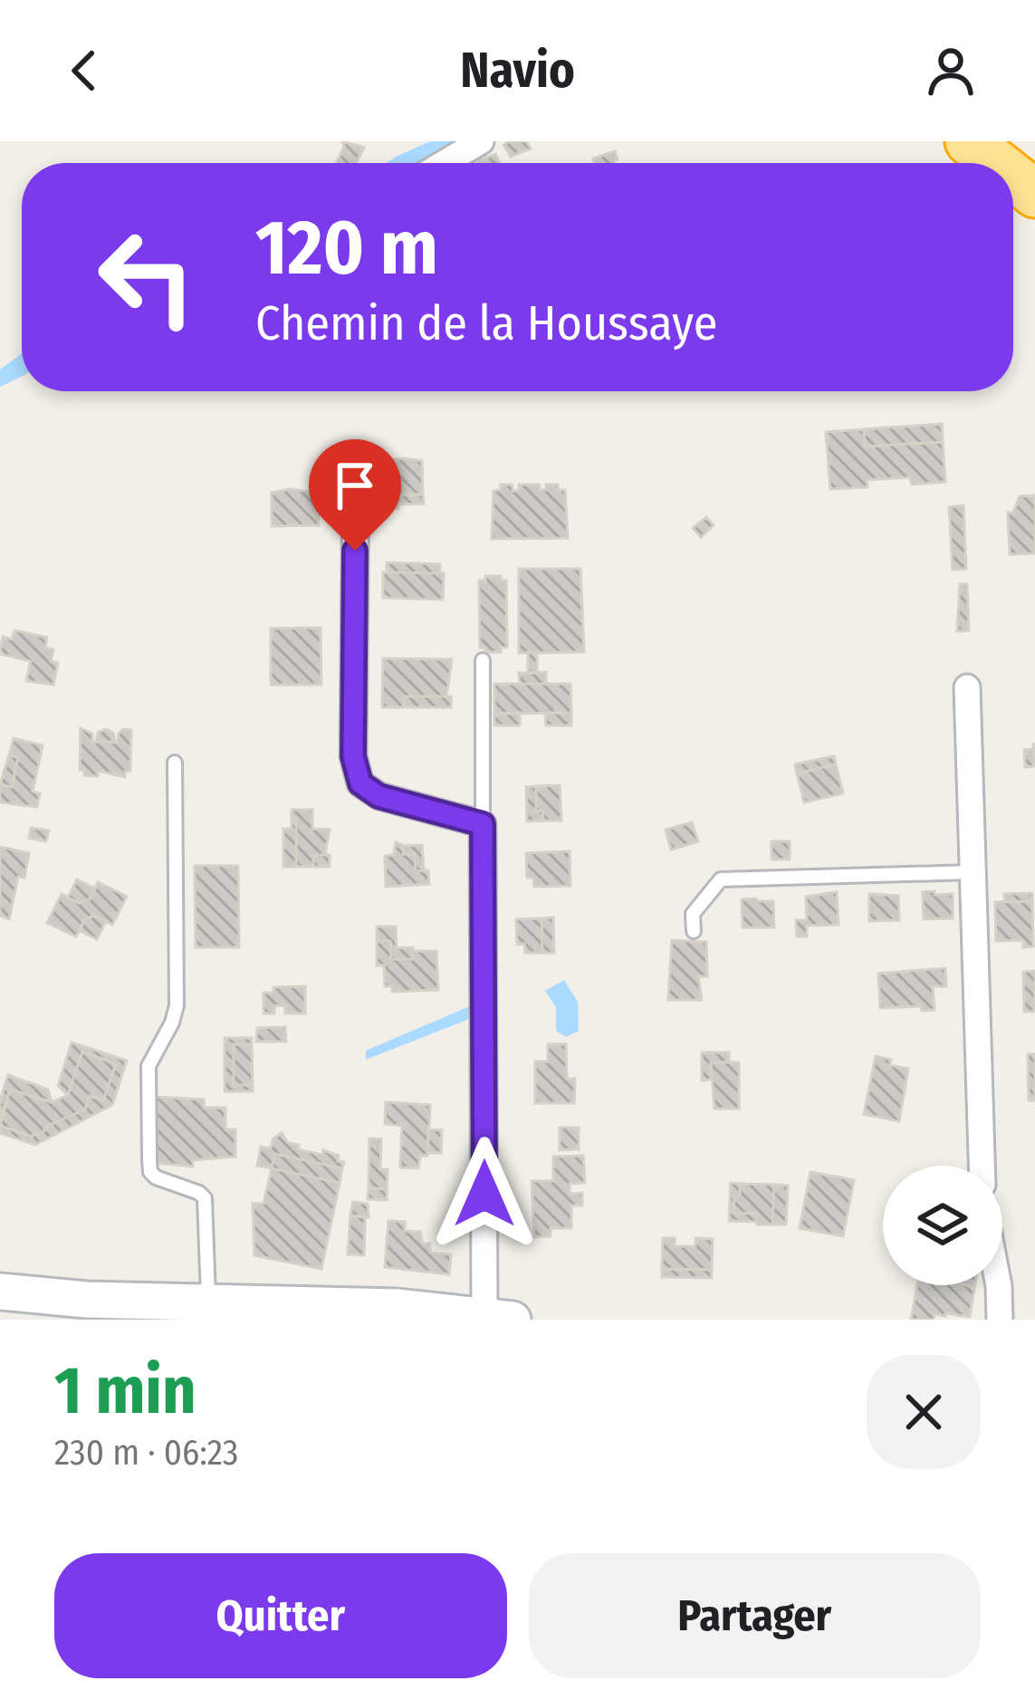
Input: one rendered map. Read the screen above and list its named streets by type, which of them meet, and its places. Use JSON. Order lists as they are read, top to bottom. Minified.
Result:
{"page":{"header":"Navio","turn":["120 m","Chemin de la Houssaye"],"heading":["1 min","230 m · 06:23"],"buttons":["Quitter","Partager"]}}
